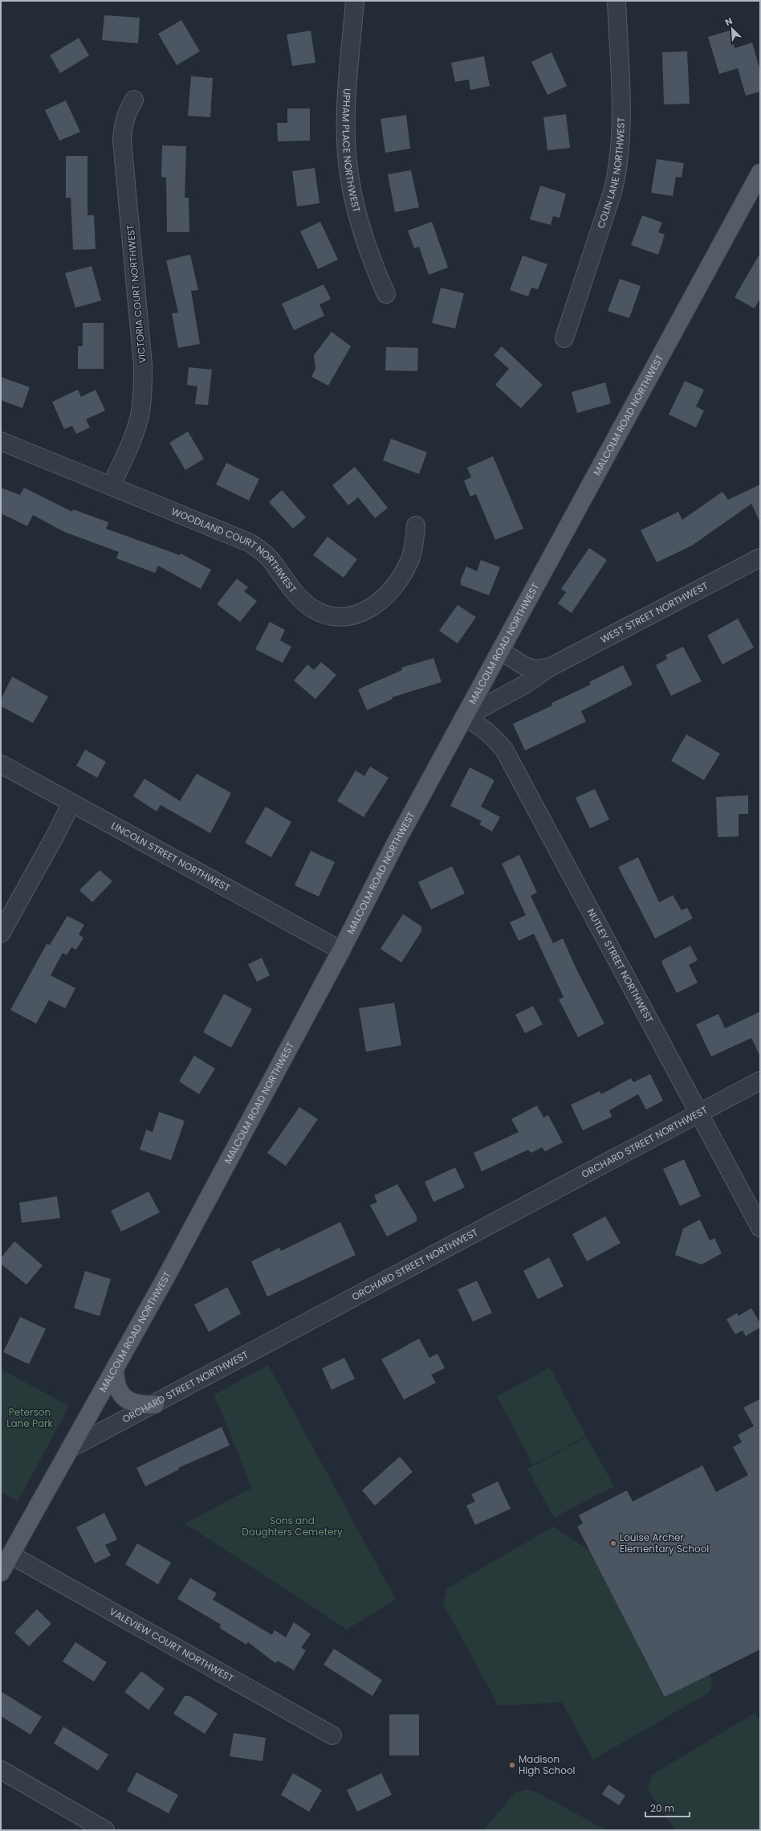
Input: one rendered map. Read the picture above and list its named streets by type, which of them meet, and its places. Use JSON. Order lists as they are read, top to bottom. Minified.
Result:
{"streets":{"main road":["MALCOLM ROAD NORTHWEST"],"street":["UPHAM PLACE NORTHWEST","COLIN LANE NORTHWEST","VICTORIA COURT NORTHWEST","WOODLAND COURT NORTHWEST","WEST STREET NORTHWEST","LINCOLN STREET NORTHWEST","NUTLEY STREET NORTHWEST","ORCHARD STREET NORTHWEST","VALEVIEW COURT NORTHWEST"]},"crossings":[["VICTORIA COURT NORTHWEST","WOODLAND COURT NORTHWEST"],["MALCOLM ROAD NORTHWEST","WEST STREET NORTHWEST"],["MALCOLM ROAD NORTHWEST","LINCOLN STREET NORTHWEST"],["MALCOLM ROAD NORTHWEST","NUTLEY STREET NORTHWEST"],["MALCOLM ROAD NORTHWEST","ORCHARD STREET NORTHWEST"],["MALCOLM ROAD NORTHWEST","VALEVIEW COURT NORTHWEST"],["WEST STREET NORTHWEST","NUTLEY STREET NORTHWEST"],["NUTLEY STREET NORTHWEST","ORCHARD STREET NORTHWEST"]],"parks":["Peterson Lane Park","Sons and Daughters Cemetery"],"places":["Louise Archer Elementary School","Madison High School"],"scale_bar":"20 m","north":"top left"}
